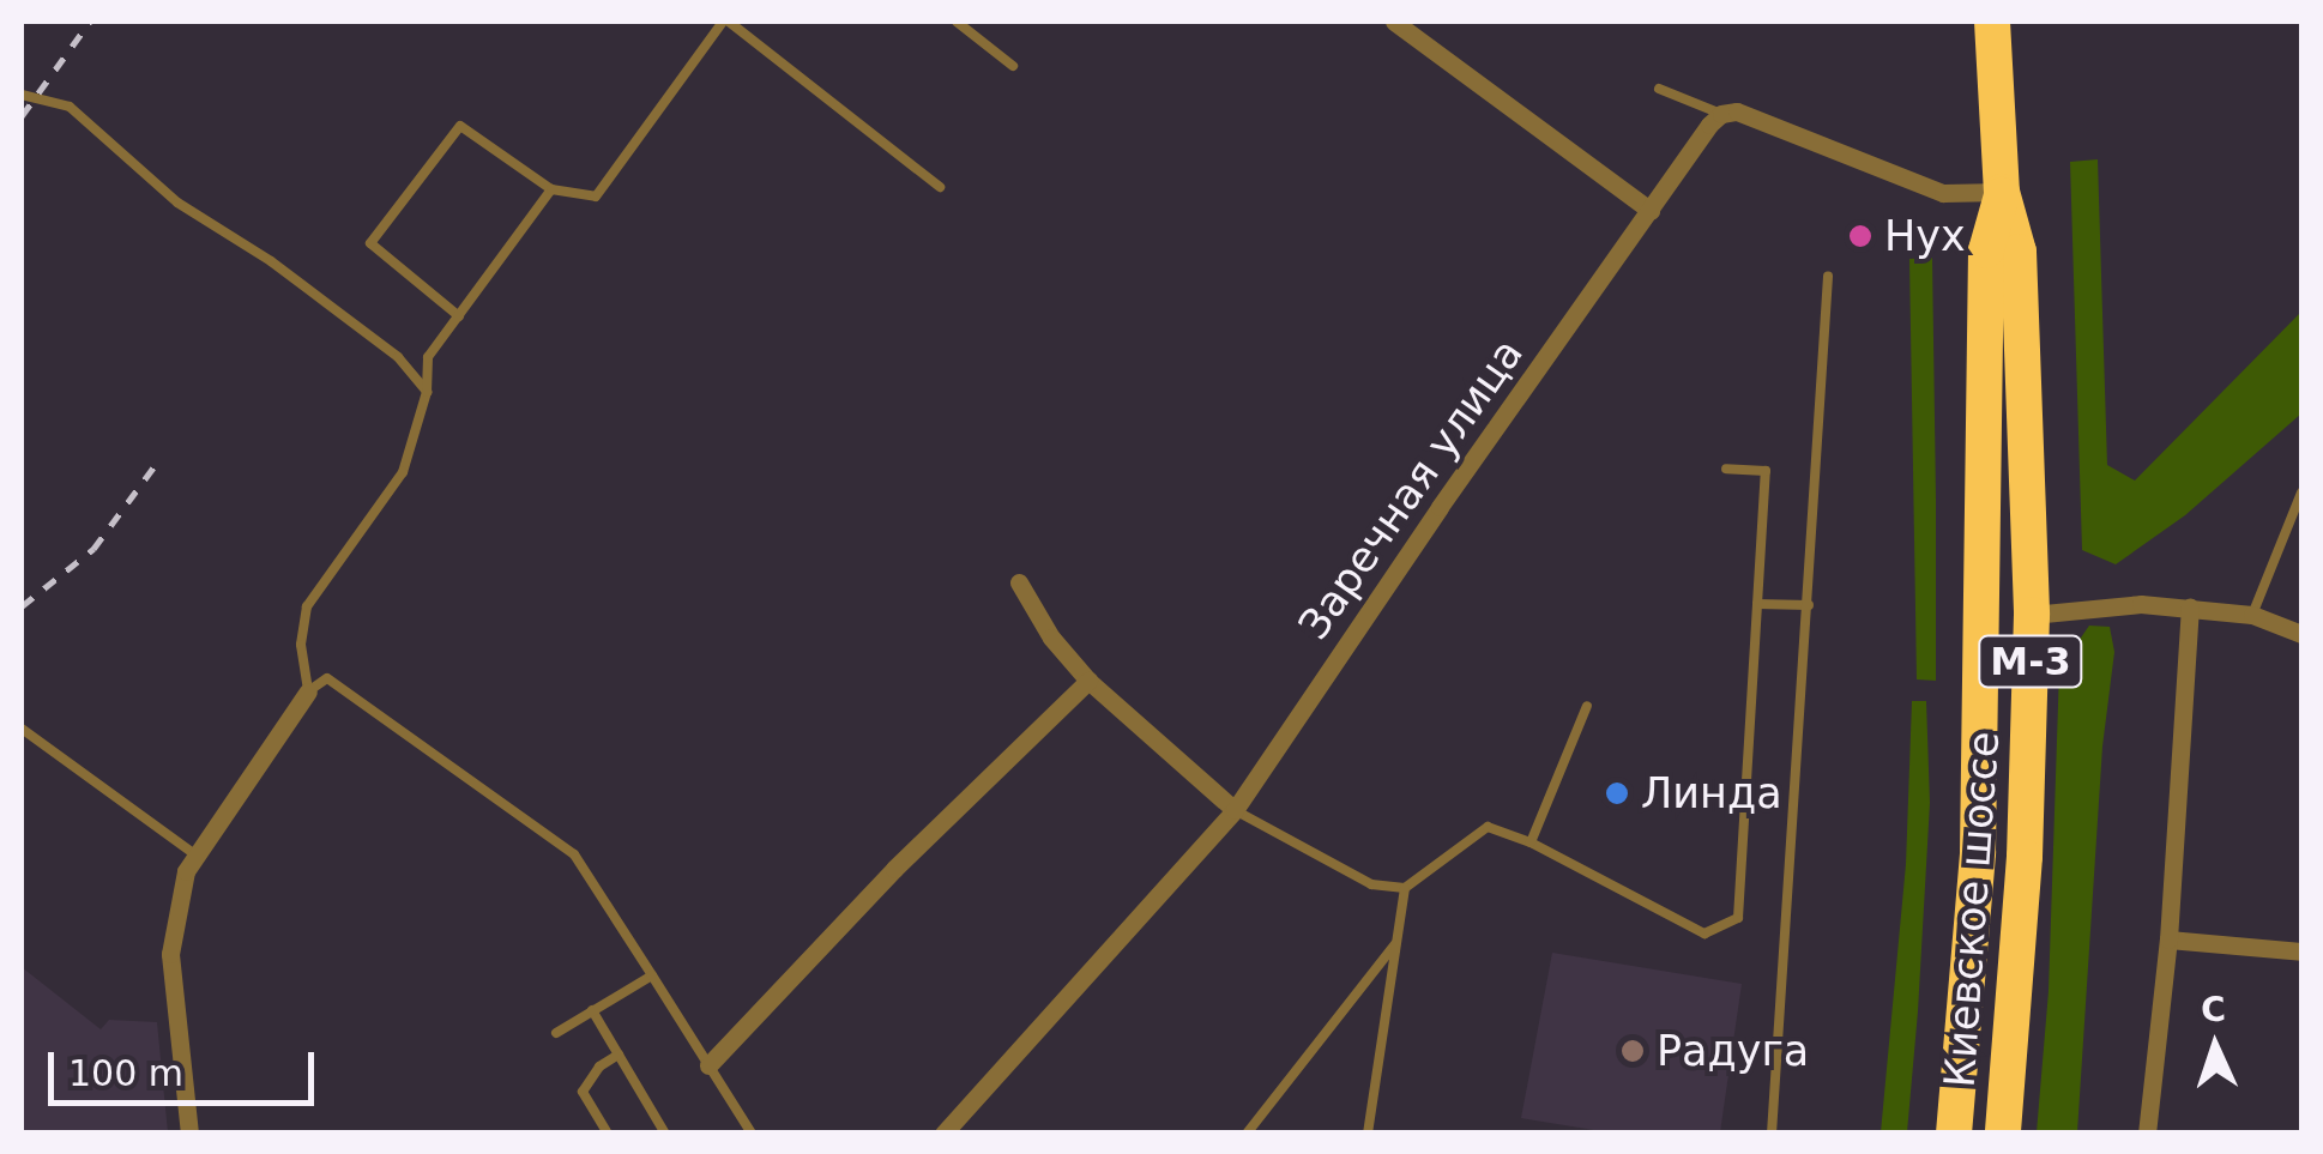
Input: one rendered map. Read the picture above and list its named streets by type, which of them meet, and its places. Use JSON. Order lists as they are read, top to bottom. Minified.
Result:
{"streets":{"highway":["М-3","Киевское шоссе"],"street":["Заречная улица"]},"places":["Нух","Линда","Радуга"],"scale_bar":"100 m","north":"top"}
